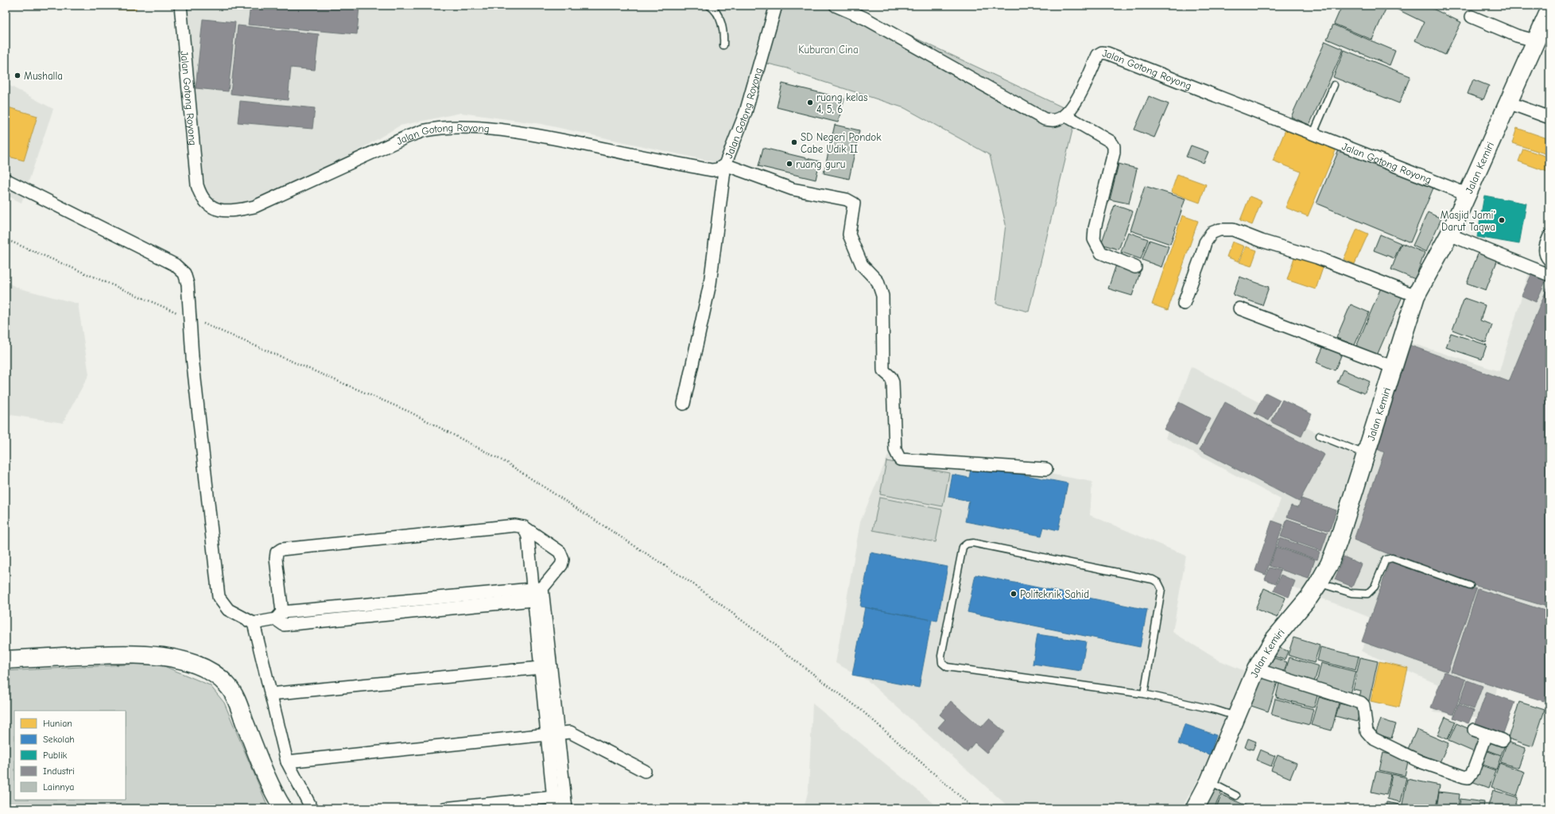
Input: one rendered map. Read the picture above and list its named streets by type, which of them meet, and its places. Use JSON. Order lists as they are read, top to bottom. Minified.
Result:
{"streets":{"street":["Jalan Gotong Royong","Jalan Kemiri"]},"crossings":[["Jalan Gotong Royong","Jalan Kemiri"]],"parks":["Kuburan Cina"],"places":["Mushalla","ruang kelas 4, 5, 6","SD Negeri Pondok Cabe Udik II","ruang guru","Masjid Jami' Darut Taqwa","Politeknik Sahid"],"legend":["Hunian","Sekolah","Publik","Industri","Lainnya"]}
